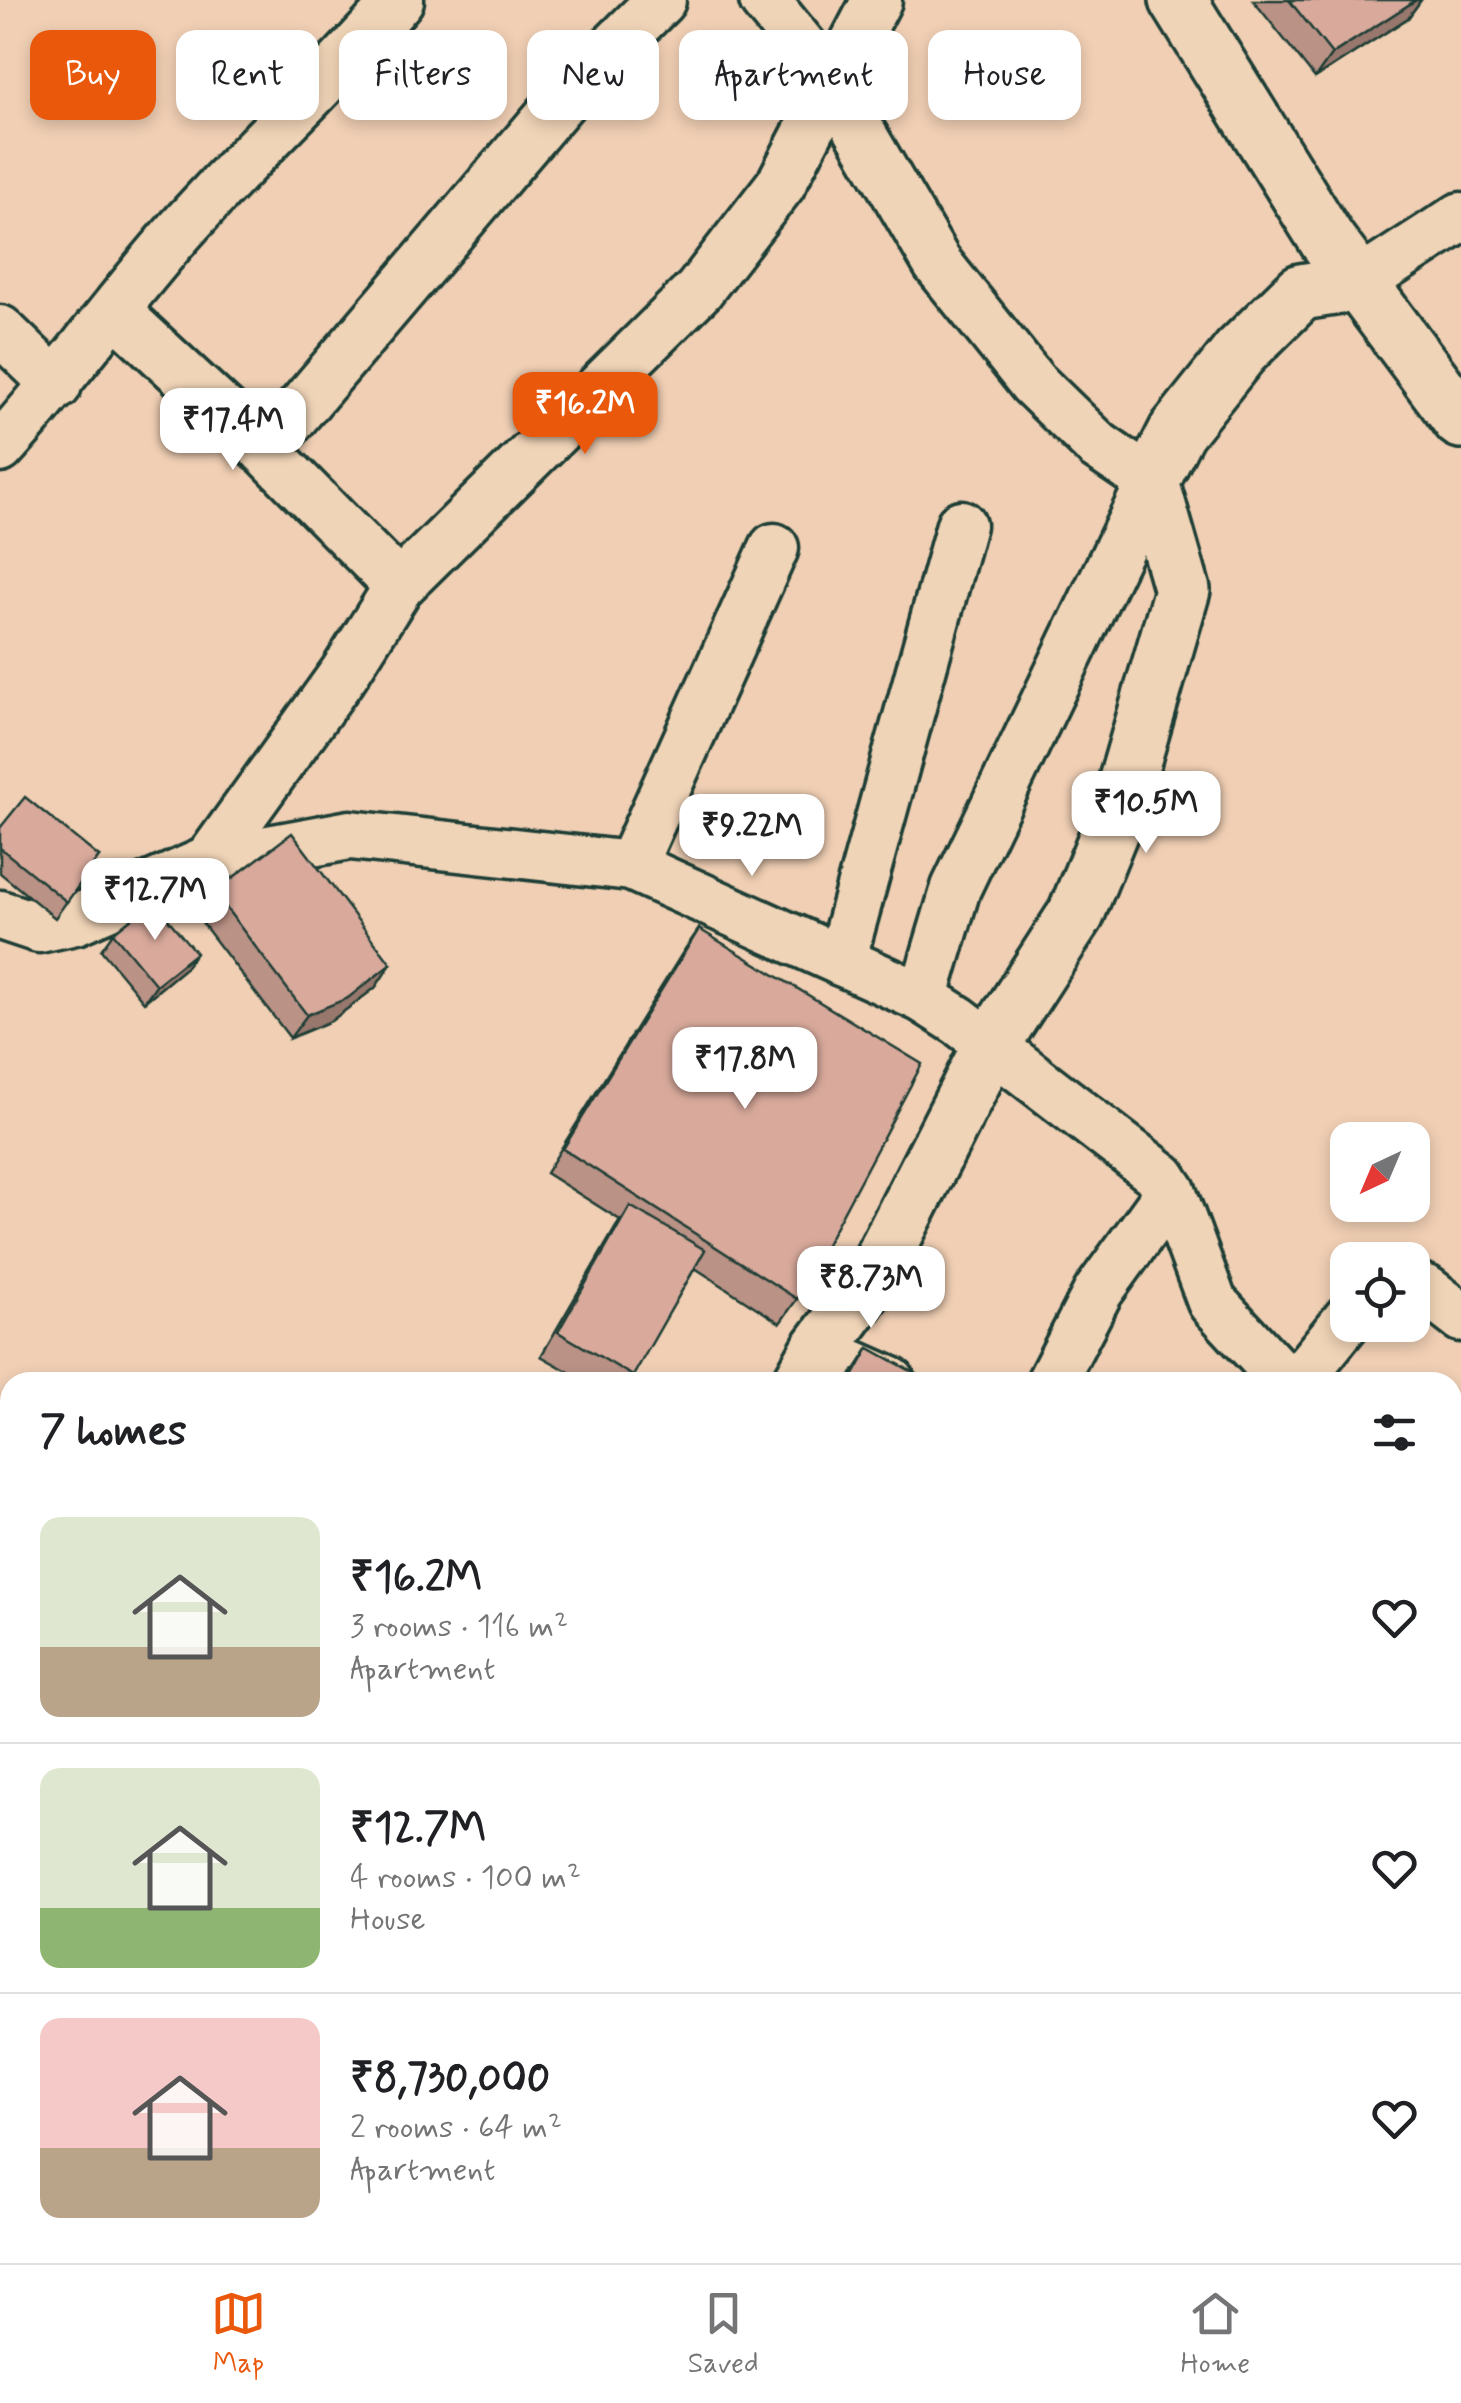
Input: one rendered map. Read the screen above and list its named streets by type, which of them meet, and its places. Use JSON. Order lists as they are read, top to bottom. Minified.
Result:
{"north":"bottom left","page":{"chip":["Buy","Rent","Filters","New","Apartment","House"],"price":["₹16.2M","₹17.4M","₹10.5M","₹9.22M","₹12.7M","₹17.8M","₹8.73M"],"heading":"7 homes","list":[{"name":"₹16.2M","note":"3 rooms · 116 m² · Apartment"},{"name":"₹12.7M","note":"4 rooms · 100 m² · House"},{"name":"₹8,730,000","note":"2 rooms · 64 m² · Apartment"}],"tabs":["Map","Saved","Home"]}}
